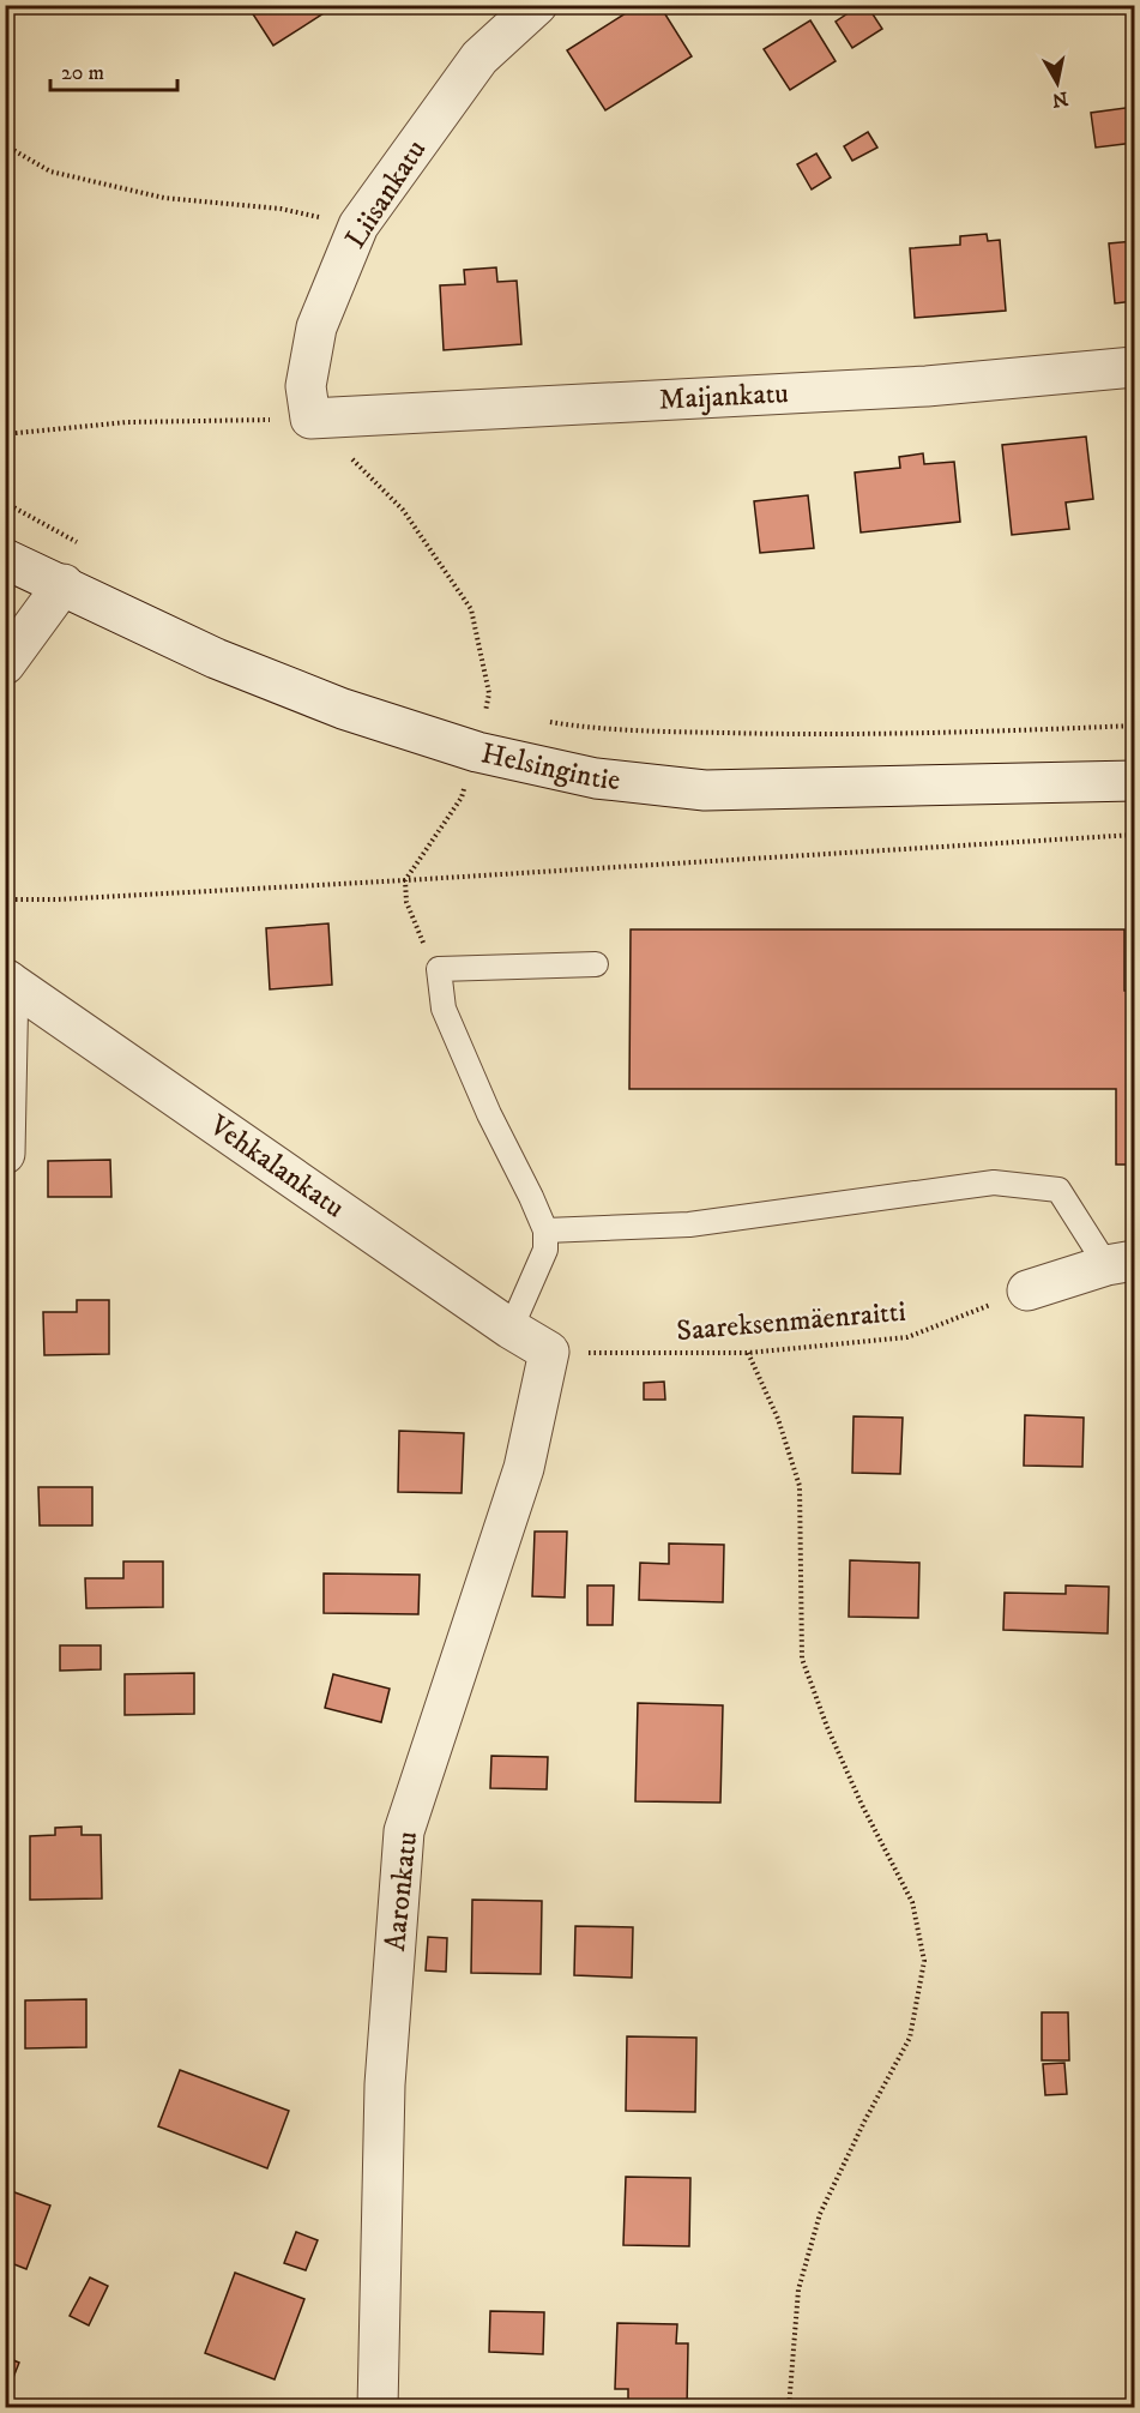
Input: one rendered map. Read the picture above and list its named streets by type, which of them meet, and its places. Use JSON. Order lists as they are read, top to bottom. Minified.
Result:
{"streets":{"street":["Liisankatu","Maijankatu","Helsingintie","Vehkalankatu","Aaronkatu"],"path":["Saareksenmäenraitti"]},"crossings":[["Liisankatu","Maijankatu"],["Vehkalankatu","Saareksenmäenraitti"],["Vehkalankatu","Aaronkatu"],["Saareksenmäenraitti","Aaronkatu"]],"scale_bar":"20 m","north":"bottom"}
